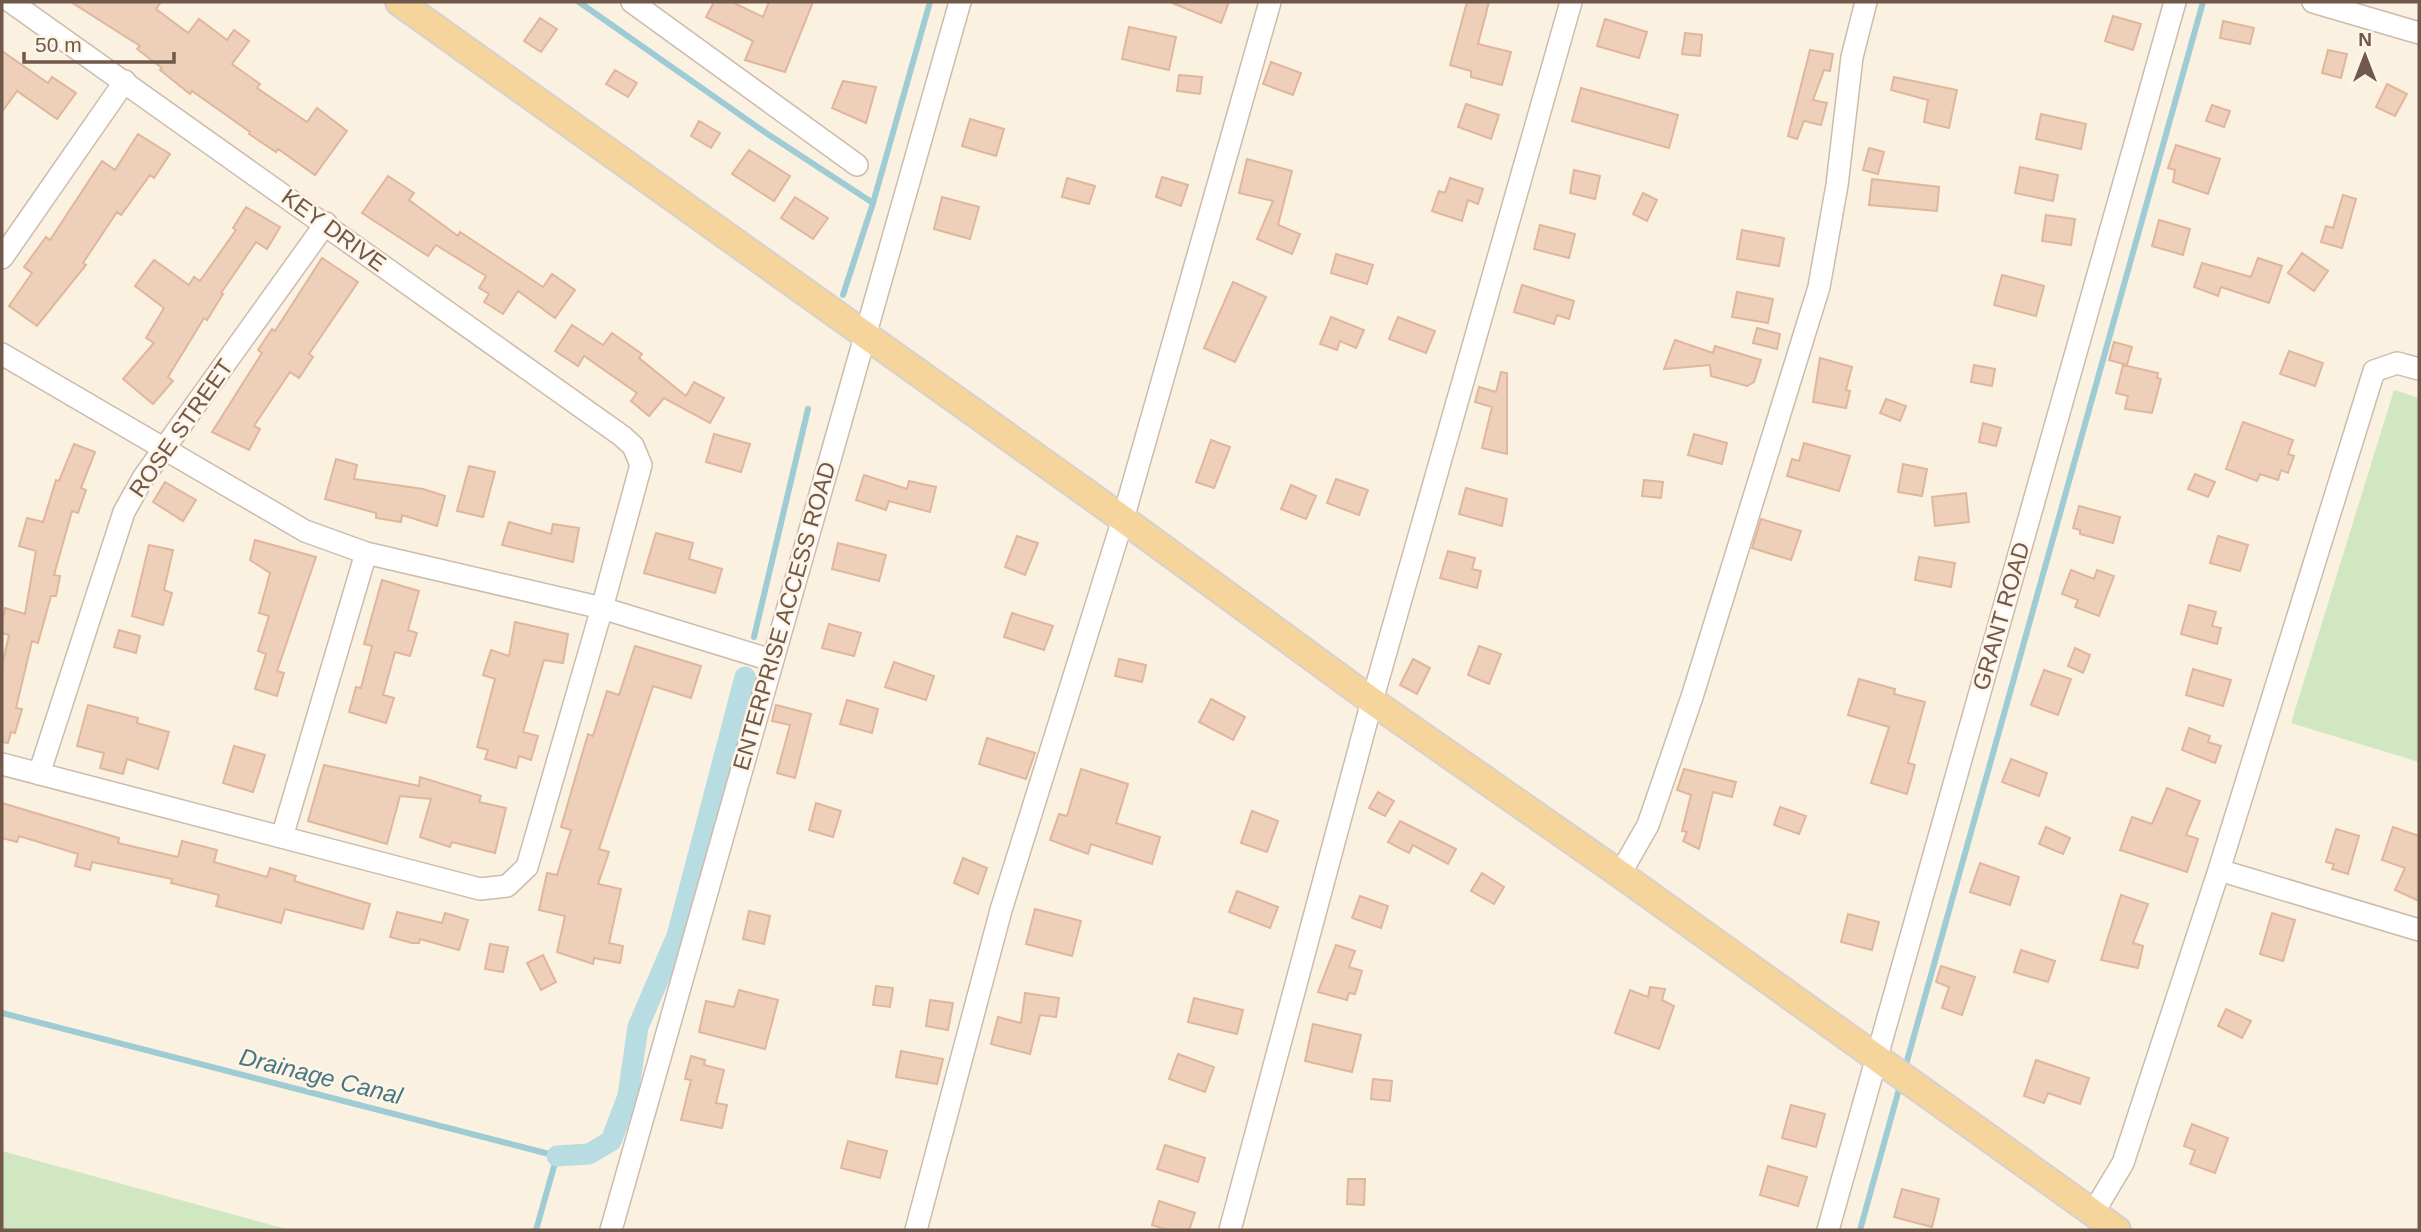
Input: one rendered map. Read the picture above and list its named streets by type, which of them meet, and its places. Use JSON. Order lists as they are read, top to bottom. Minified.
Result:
{"streets":{"street":["KEY DRIVE","ROSE STREET","ENTERPRISE ACCESS ROAD","GRANT ROAD"]},"crossings":[["KEY DRIVE","ROSE STREET"]],"water":["Drainage Canal"],"scale_bar":"50 m","north":"top"}
